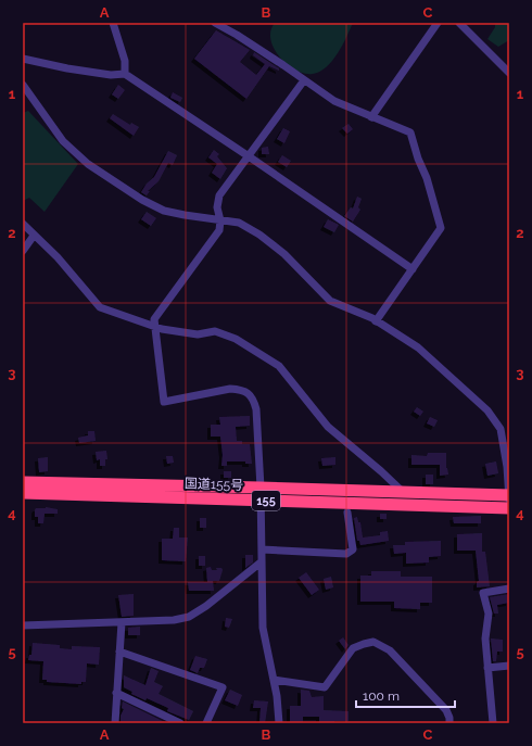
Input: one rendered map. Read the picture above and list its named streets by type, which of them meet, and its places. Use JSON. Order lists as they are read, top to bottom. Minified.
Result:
{"streets":{"highway":["国道155号","155"]},"scale_bar":"100 m","grid":{"columns":["A","B","C"],"rows":["1","2","3","4","5"]}}
